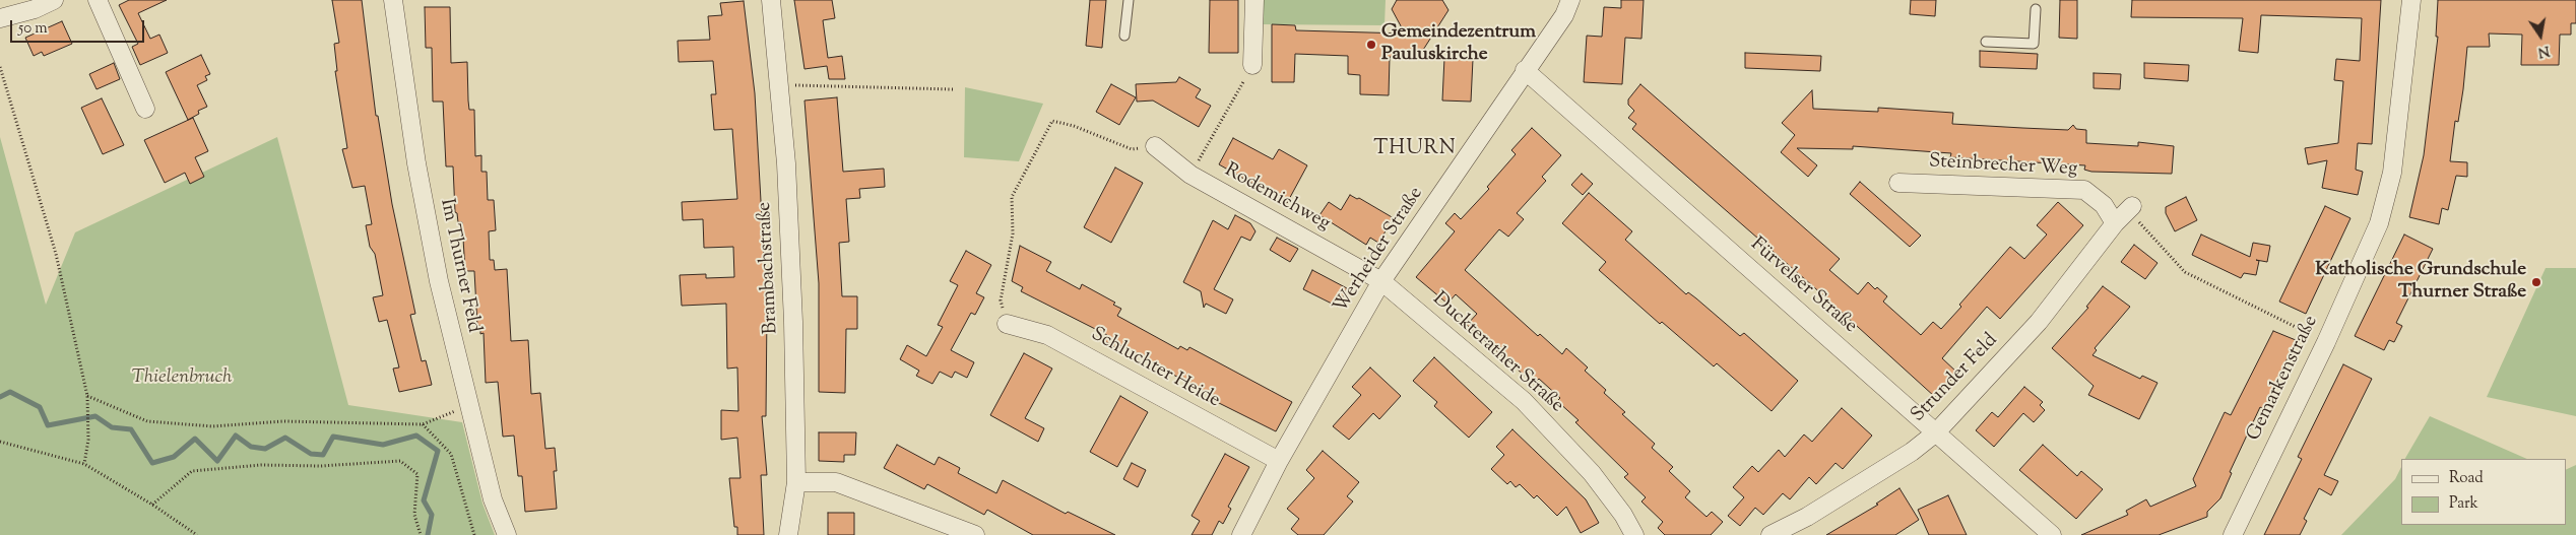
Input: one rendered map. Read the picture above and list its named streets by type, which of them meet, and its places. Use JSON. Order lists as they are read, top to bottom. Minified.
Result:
{"streets":{"street":["Steinbrecher Weg","Rodemichweg","Werheider Straße","Im Thurner Feld","Brambachstraße","Fürvelser Straße","Duckterather Straße","Schluchter Heide","Strunder Feld","Gemarkenstraße"]},"crossings":[["Steinbrecher Weg","Strunder Feld"],["Rodemichweg","Werheider Straße"],["Rodemichweg","Duckterather Straße"],["Werheider Straße","Fürvelser Straße"],["Werheider Straße","Duckterather Straße"],["Werheider Straße","Schluchter Heide"],["Fürvelser Straße","Strunder Feld"]],"districts":["THURN"],"parks":["Thielenbruch"],"places":["Gemeindezentrum Pauluskirche","Katholische Grundschule Thurner Straße"],"legend":["Road","Park"],"scale_bar":"50 m","north":"bottom"}
